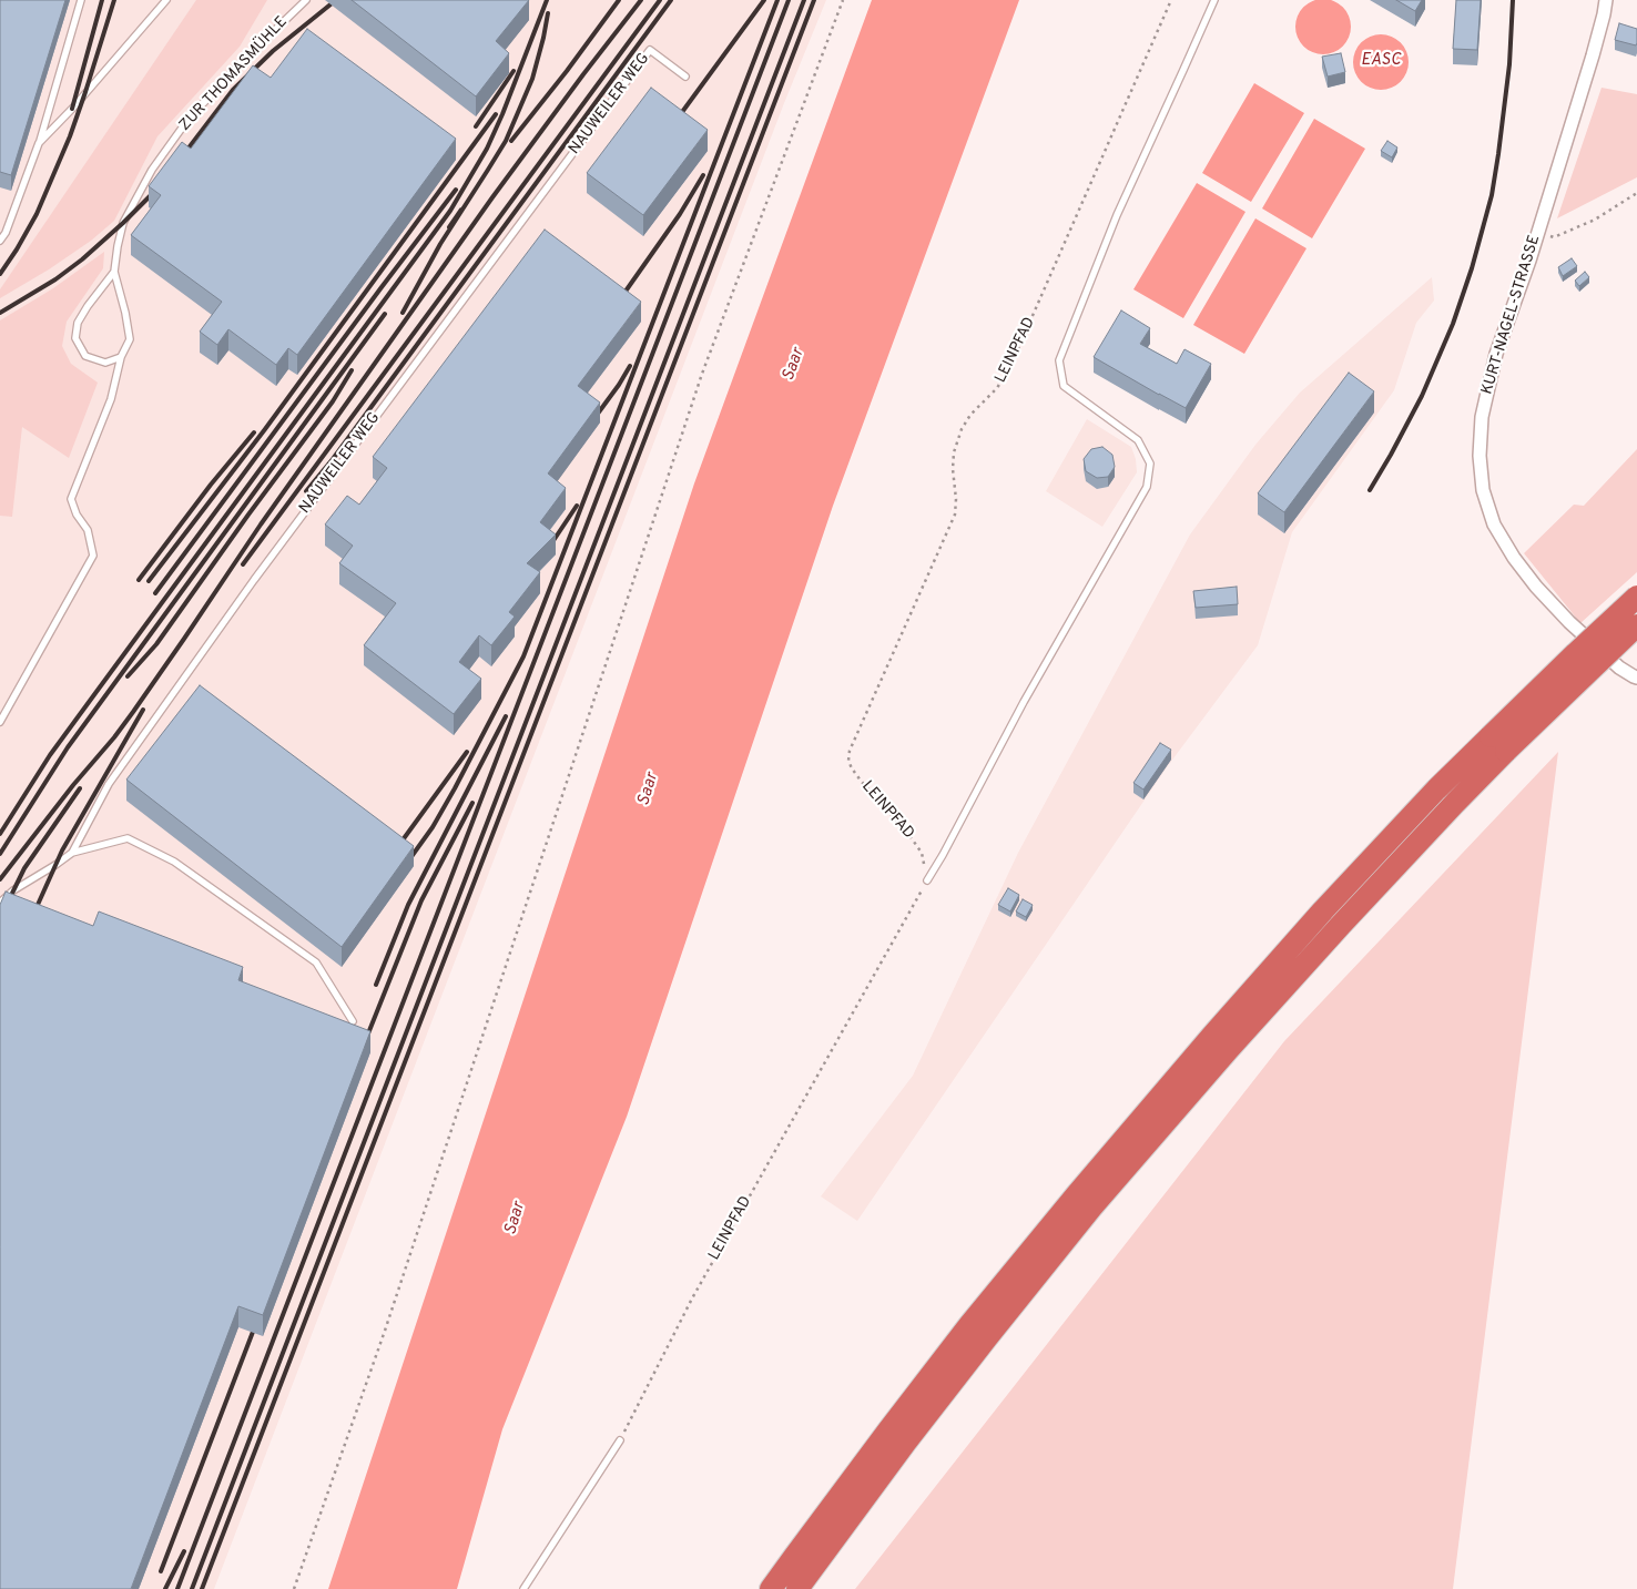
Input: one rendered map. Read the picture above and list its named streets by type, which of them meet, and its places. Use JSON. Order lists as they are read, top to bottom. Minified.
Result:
{"streets":{"street":["KURT-NAGEL-STRASSE"],"lane":["ZUR THOMASMÜHLE","NAUWEILER WEG"],"path":["LEINPFAD"]},"water":["EASC","Saar"]}
